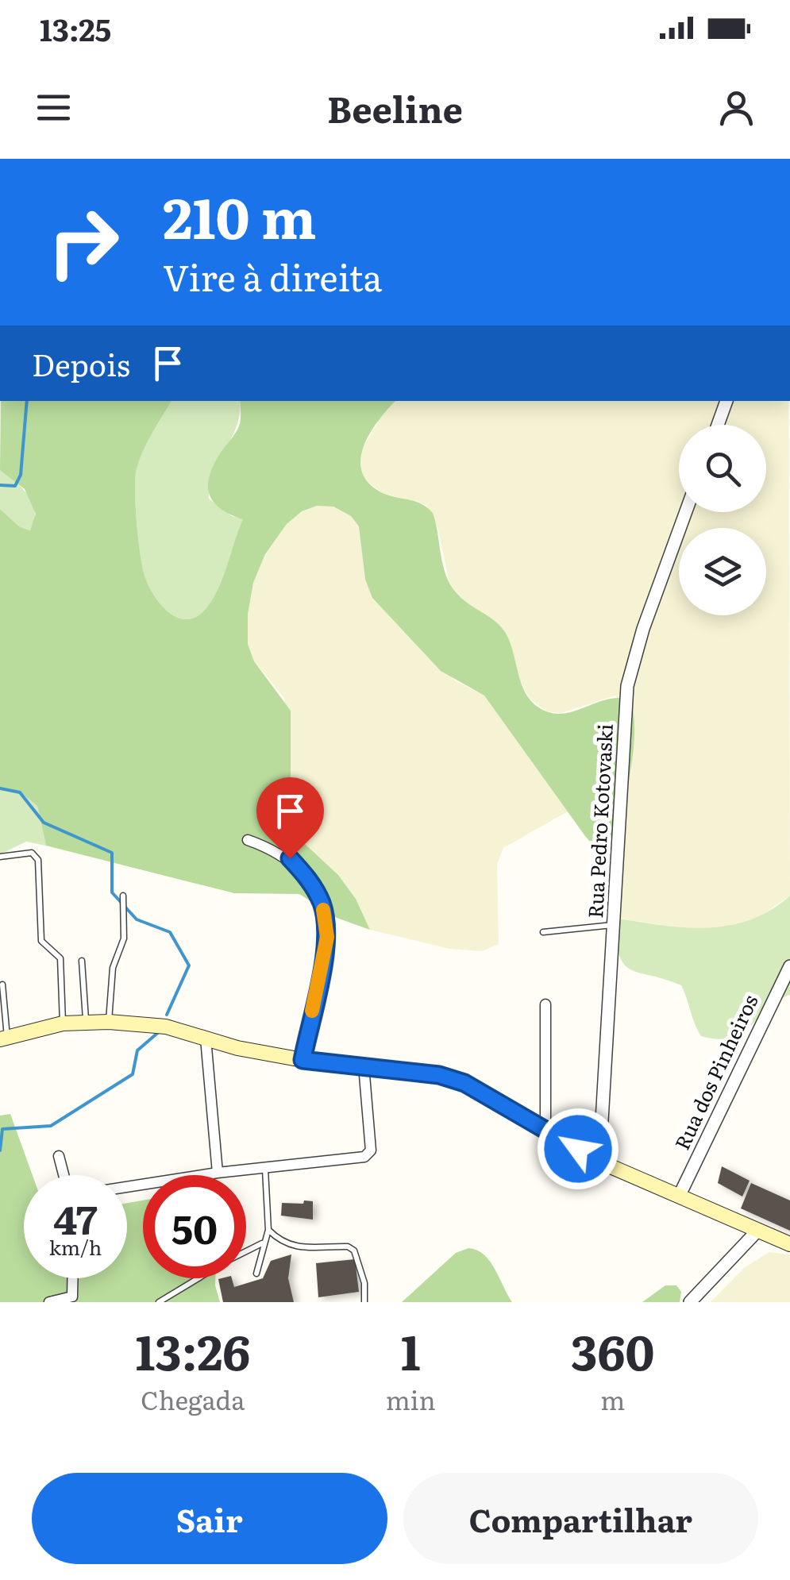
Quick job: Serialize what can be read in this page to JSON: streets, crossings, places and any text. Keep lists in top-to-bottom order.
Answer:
{
  "streets": {
    "street": ["Rua Pedro Kotovaski", "Rua dos Pinheiros"]
  },
  "page": {
    "status": "13:25",
    "header": "Beeline",
    "turn": ["210 m", "Vire à direita"],
    "then": "Depois",
    "speed": "47 km/h",
    "limit": "50",
    "eta": [
      "13:26",
      "Chegada",
      "1",
      "min",
      "360",
      "m"
    ],
    "buttons": ["Sair", "Compartilhar"]
  }
}
